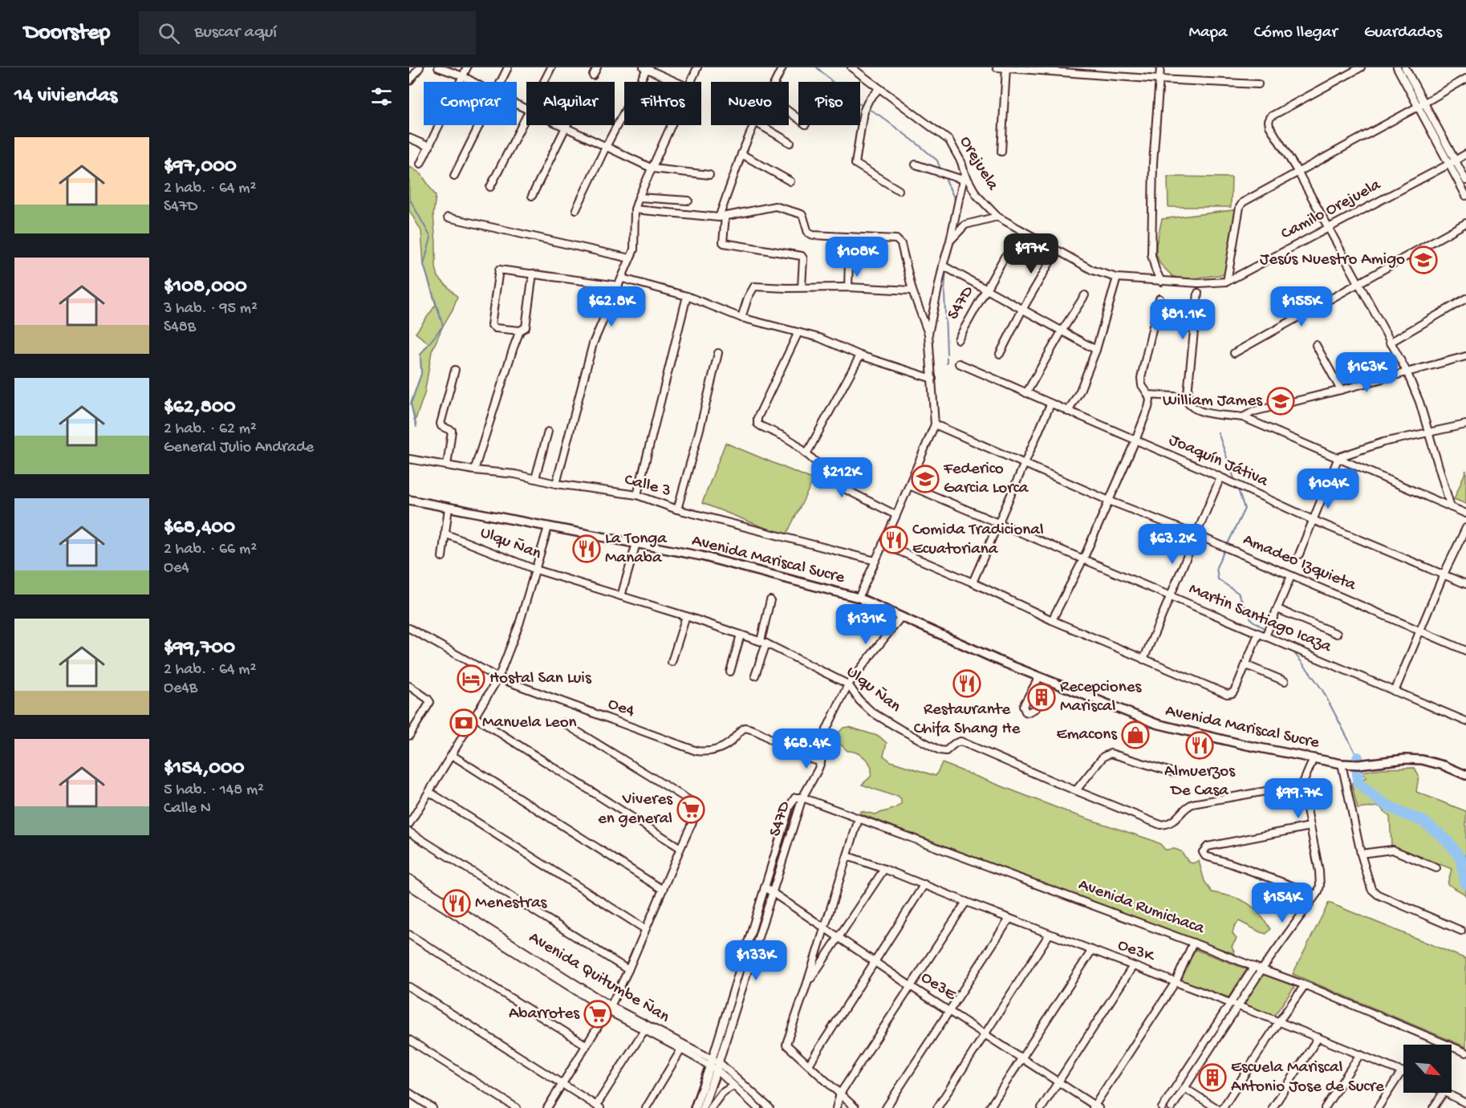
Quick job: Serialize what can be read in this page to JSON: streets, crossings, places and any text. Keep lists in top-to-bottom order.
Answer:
{
  "streets": {
    "main road": ["S47D", "Avenida Mariscal Sucre"],
    "street": [
      "Orejuela",
      "Camilo Orejuela",
      "Joaquín Játiva",
      "Calle 3",
      "Ulqu Ñan",
      "Amadeo Izquieta",
      "Martin Santiago Icaza",
      "Oe4",
      "Avenida Rumichaca",
      "Oe3K",
      "Avenida Quitumbe Ñan",
      "Oe3E"
    ]
  },
  "crossings": [
    ["Orejuela", "Camilo Orejuela"],
    ["S47D", "Avenida Rumichaca"],
    ["S47D", "Avenida Quitumbe Ñan"],
    ["S47D", "Oe3E"]
  ],
  "places": {
    "school or university": ["Jesús Nuestro Amigo", "William James", "Federico Garcia Lorca"],
    "restaurant": [
      "Comida Tradicional Ecuatoriana",
      "La Tonga Manaba",
      "Restaurante Chifa Shang He",
      "Almuerzos De Casa",
      "Menestras"
    ],
    "hotel": ["Hostal San Luis"],
    "building": ["Recepciones Mariscal", "Escuela Mariscal Antonio Jose de Sucre"],
    "bank": ["Manuela Leon"],
    "shop": ["Emacons"],
    "supermarket": ["Viveres en general", "Abarrotes"]
  },
  "north": "bottom right",
  "page": {
    "header": "Doorstep",
    "search": "Buscar aquí",
    "nav": ["Mapa", "Cómo llegar", "Guardados"],
    "heading": "14 viviendas",
    "chip": [
      "Comprar",
      "Alquilar",
      "Filtros",
      "Nuevo",
      "Piso"
    ],
    "list": [
      {
        "name": "$97,000",
        "note": "2 hab. · 64 m² · S47D"
      },
      {
        "name": "$108,000",
        "note": "3 hab. · 95 m² · S48B"
      },
      {
        "name": "$62,800",
        "note": "2 hab. · 62 m² · General Julio Andrade"
      },
      {
        "name": "$68,400",
        "note": "2 hab. · 66 m² · Oe4"
      },
      {
        "name": "$99,700",
        "note": "2 hab. · 64 m² · Oe4B"
      },
      {
        "name": "$154,000",
        "note": "5 hab. · 148 m² · Calle N"
      }
    ],
    "price": [
      "$97K",
      "$108K",
      "$62.8K",
      "$155K",
      "$81.1K",
      "$163K",
      "$212K",
      "$104K",
      "$63.2K",
      "$131K",
      "$68.4K",
      "$99.7K",
      "$154K",
      "$133K"
    ]
  }
}
